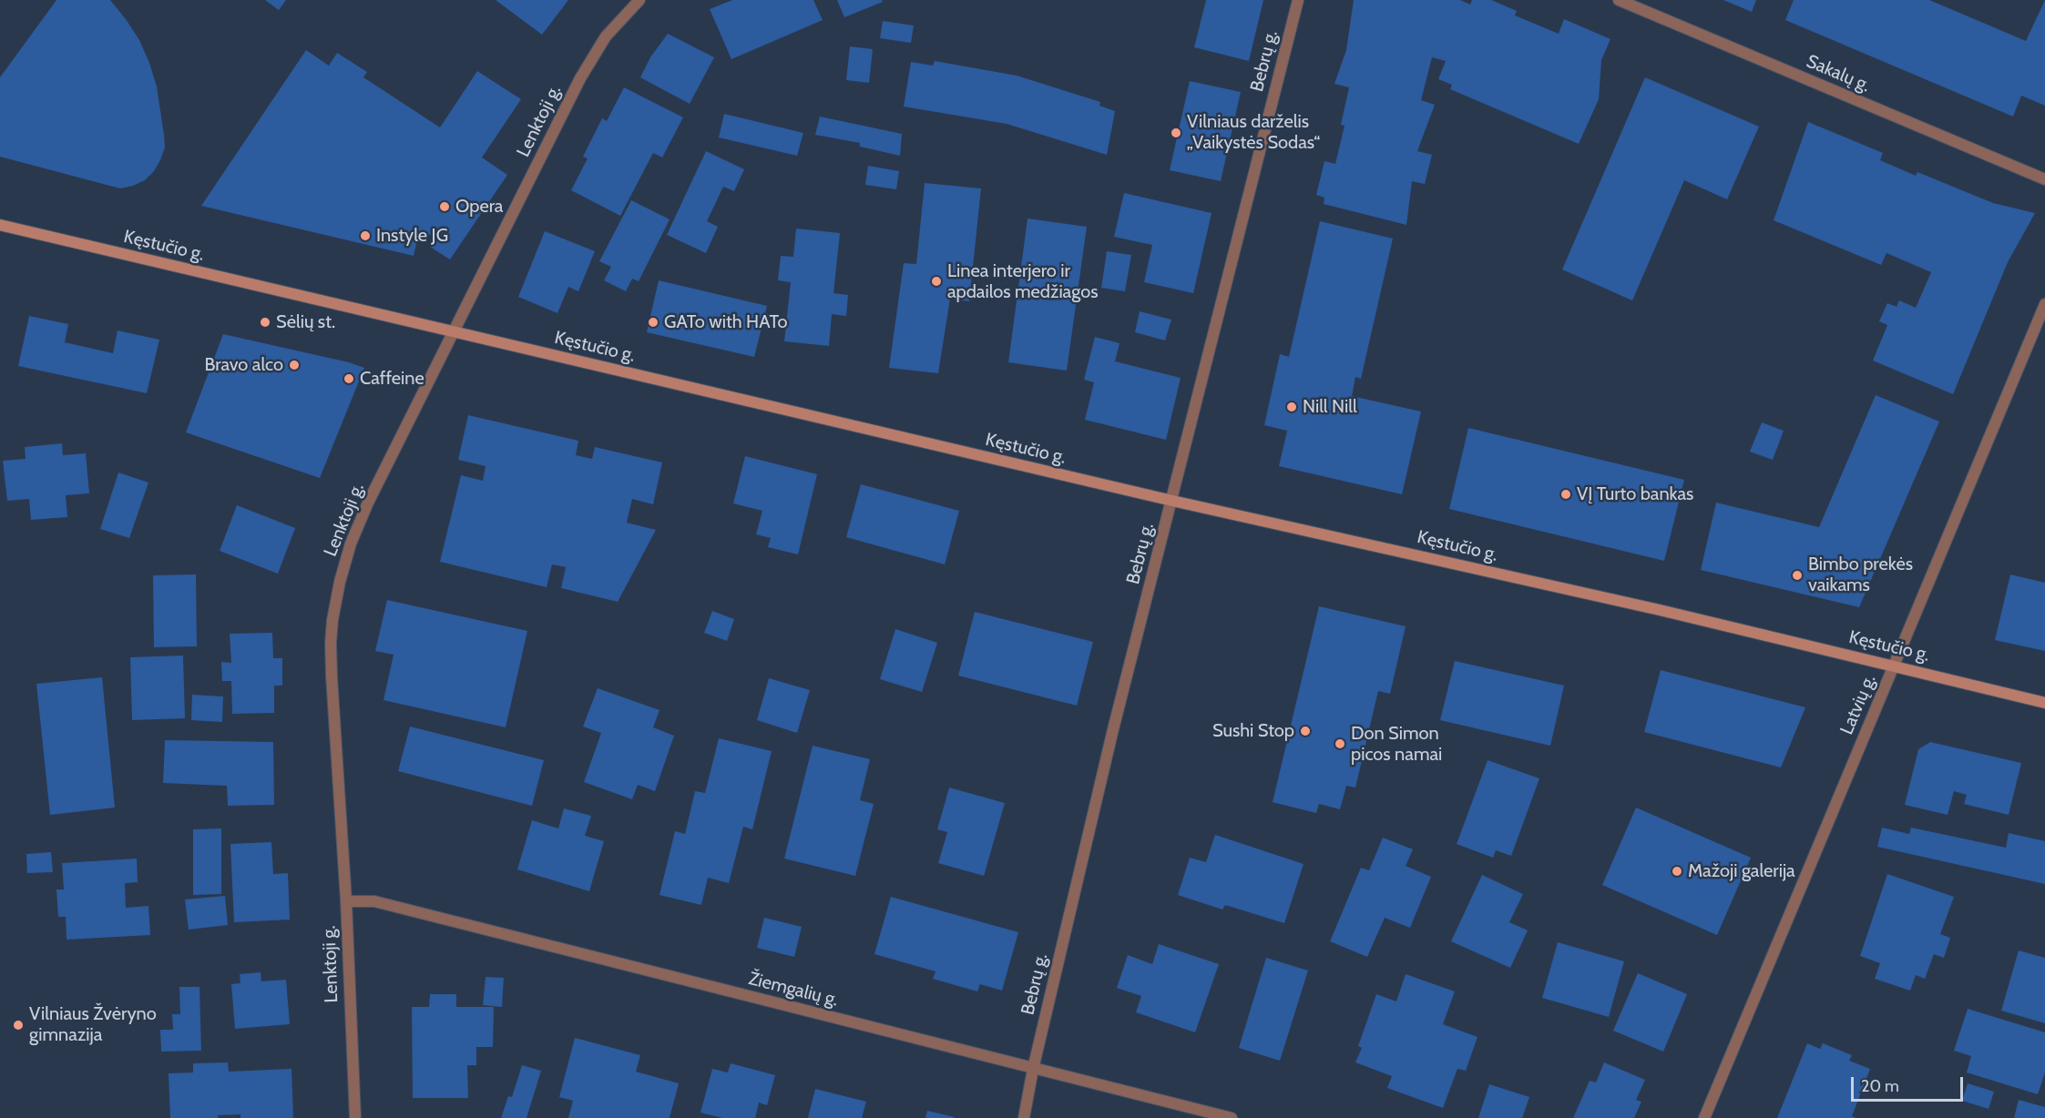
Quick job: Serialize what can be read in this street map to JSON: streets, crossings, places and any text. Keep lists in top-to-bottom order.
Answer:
{
  "streets": {
    "main road": ["Kęstučio g."],
    "street": [
      "Bebrų g.",
      "Sakalų g.",
      "Lenktoji g.",
      "Latvių g.",
      "Žiemgalių g."
    ]
  },
  "crossings": [
    ["Bebrų g.", "Kęstučio g."],
    ["Bebrų g.", "Žiemgalių g."],
    ["Lenktoji g.", "Kęstučio g."],
    ["Lenktoji g.", "Žiemgalių g."],
    ["Kęstučio g.", "Latvių g."]
  ],
  "places": [
    "Vilniaus darželis „Vaikystės Sodas“",
    "Opera",
    "Instyle JG",
    "Linea interjero ir apdailos medžiagos",
    "Sėlių st.",
    "GATo with HATo",
    "Bravo alco",
    "Caffeine",
    "Nill Nill",
    "VĮ Turto bankas",
    "Bimbo prekės vaikams",
    "Sushi Stop",
    "Don Simon picos namai",
    "Mažoji galerija",
    "Vilniaus Žvėryno gimnazija"
  ],
  "scale_bar": "20 m"
}
